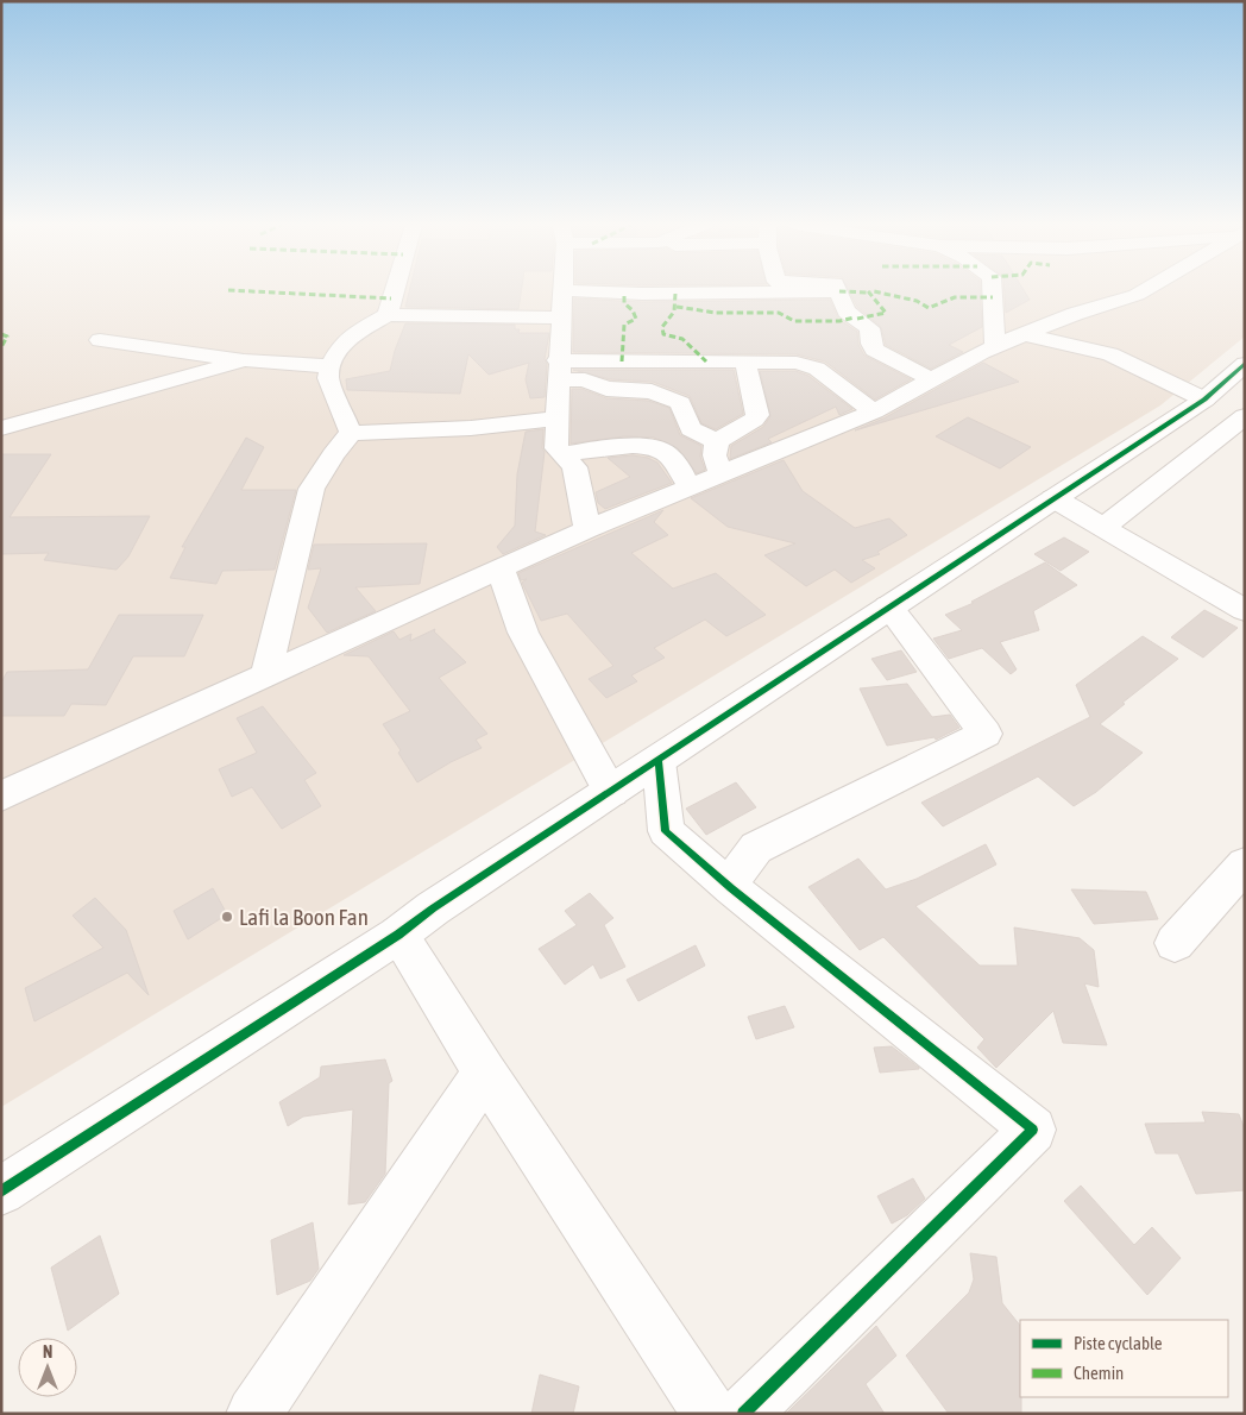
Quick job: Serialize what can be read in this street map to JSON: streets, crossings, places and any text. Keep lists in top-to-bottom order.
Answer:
{
  "places": ["Lafi la Boon Fan"],
  "legend": ["Piste cyclable", "Chemin"],
  "north": "top"
}
